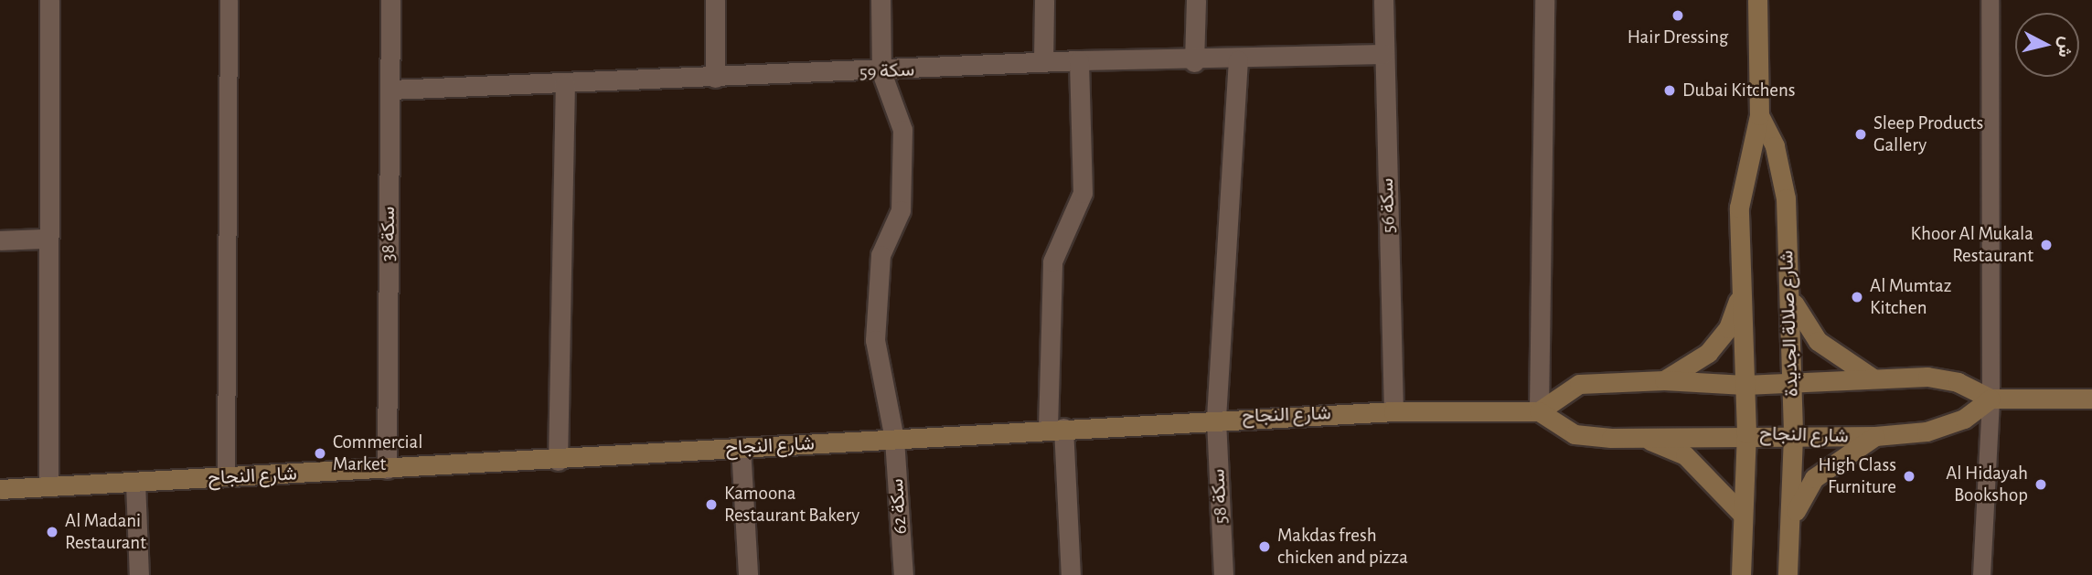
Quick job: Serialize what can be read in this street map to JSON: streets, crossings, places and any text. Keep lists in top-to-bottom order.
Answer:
{
  "streets": {
    "street": [
      "سكة 59",
      "سكة 56",
      "سكة 38",
      "شارع صلالة الجديدة",
      "شارع النجاح",
      "سكة 58",
      "سكة 62"
    ]
  },
  "crossings": [
    ["سكة 59", "سكة 56"],
    ["سكة 59", "سكة 38"],
    ["سكة 59", "سكة 58"],
    ["سكة 59", "سكة 62"],
    ["سكة 56", "شارع النجاح"],
    ["سكة 38", "شارع النجاح"],
    ["شارع صلالة الجديدة", "شارع النجاح"],
    ["شارع النجاح", "سكة 58"],
    ["شارع النجاح", "سكة 62"]
  ],
  "places": [
    "Hair Dressing",
    "Dubai Kitchens",
    "Sleep Products Gallery",
    "Khoor Al Mukala Restaurant",
    "Al Mumtaz Kitchen",
    "Commercial Market",
    "High Class Furniture",
    "Al Hidayah Bookshop",
    "Kamoona Restaurant Bakery",
    "Al Madani Restaurant",
    "Makdas fresh chicken and pizza"
  ],
  "north": "right"
}
